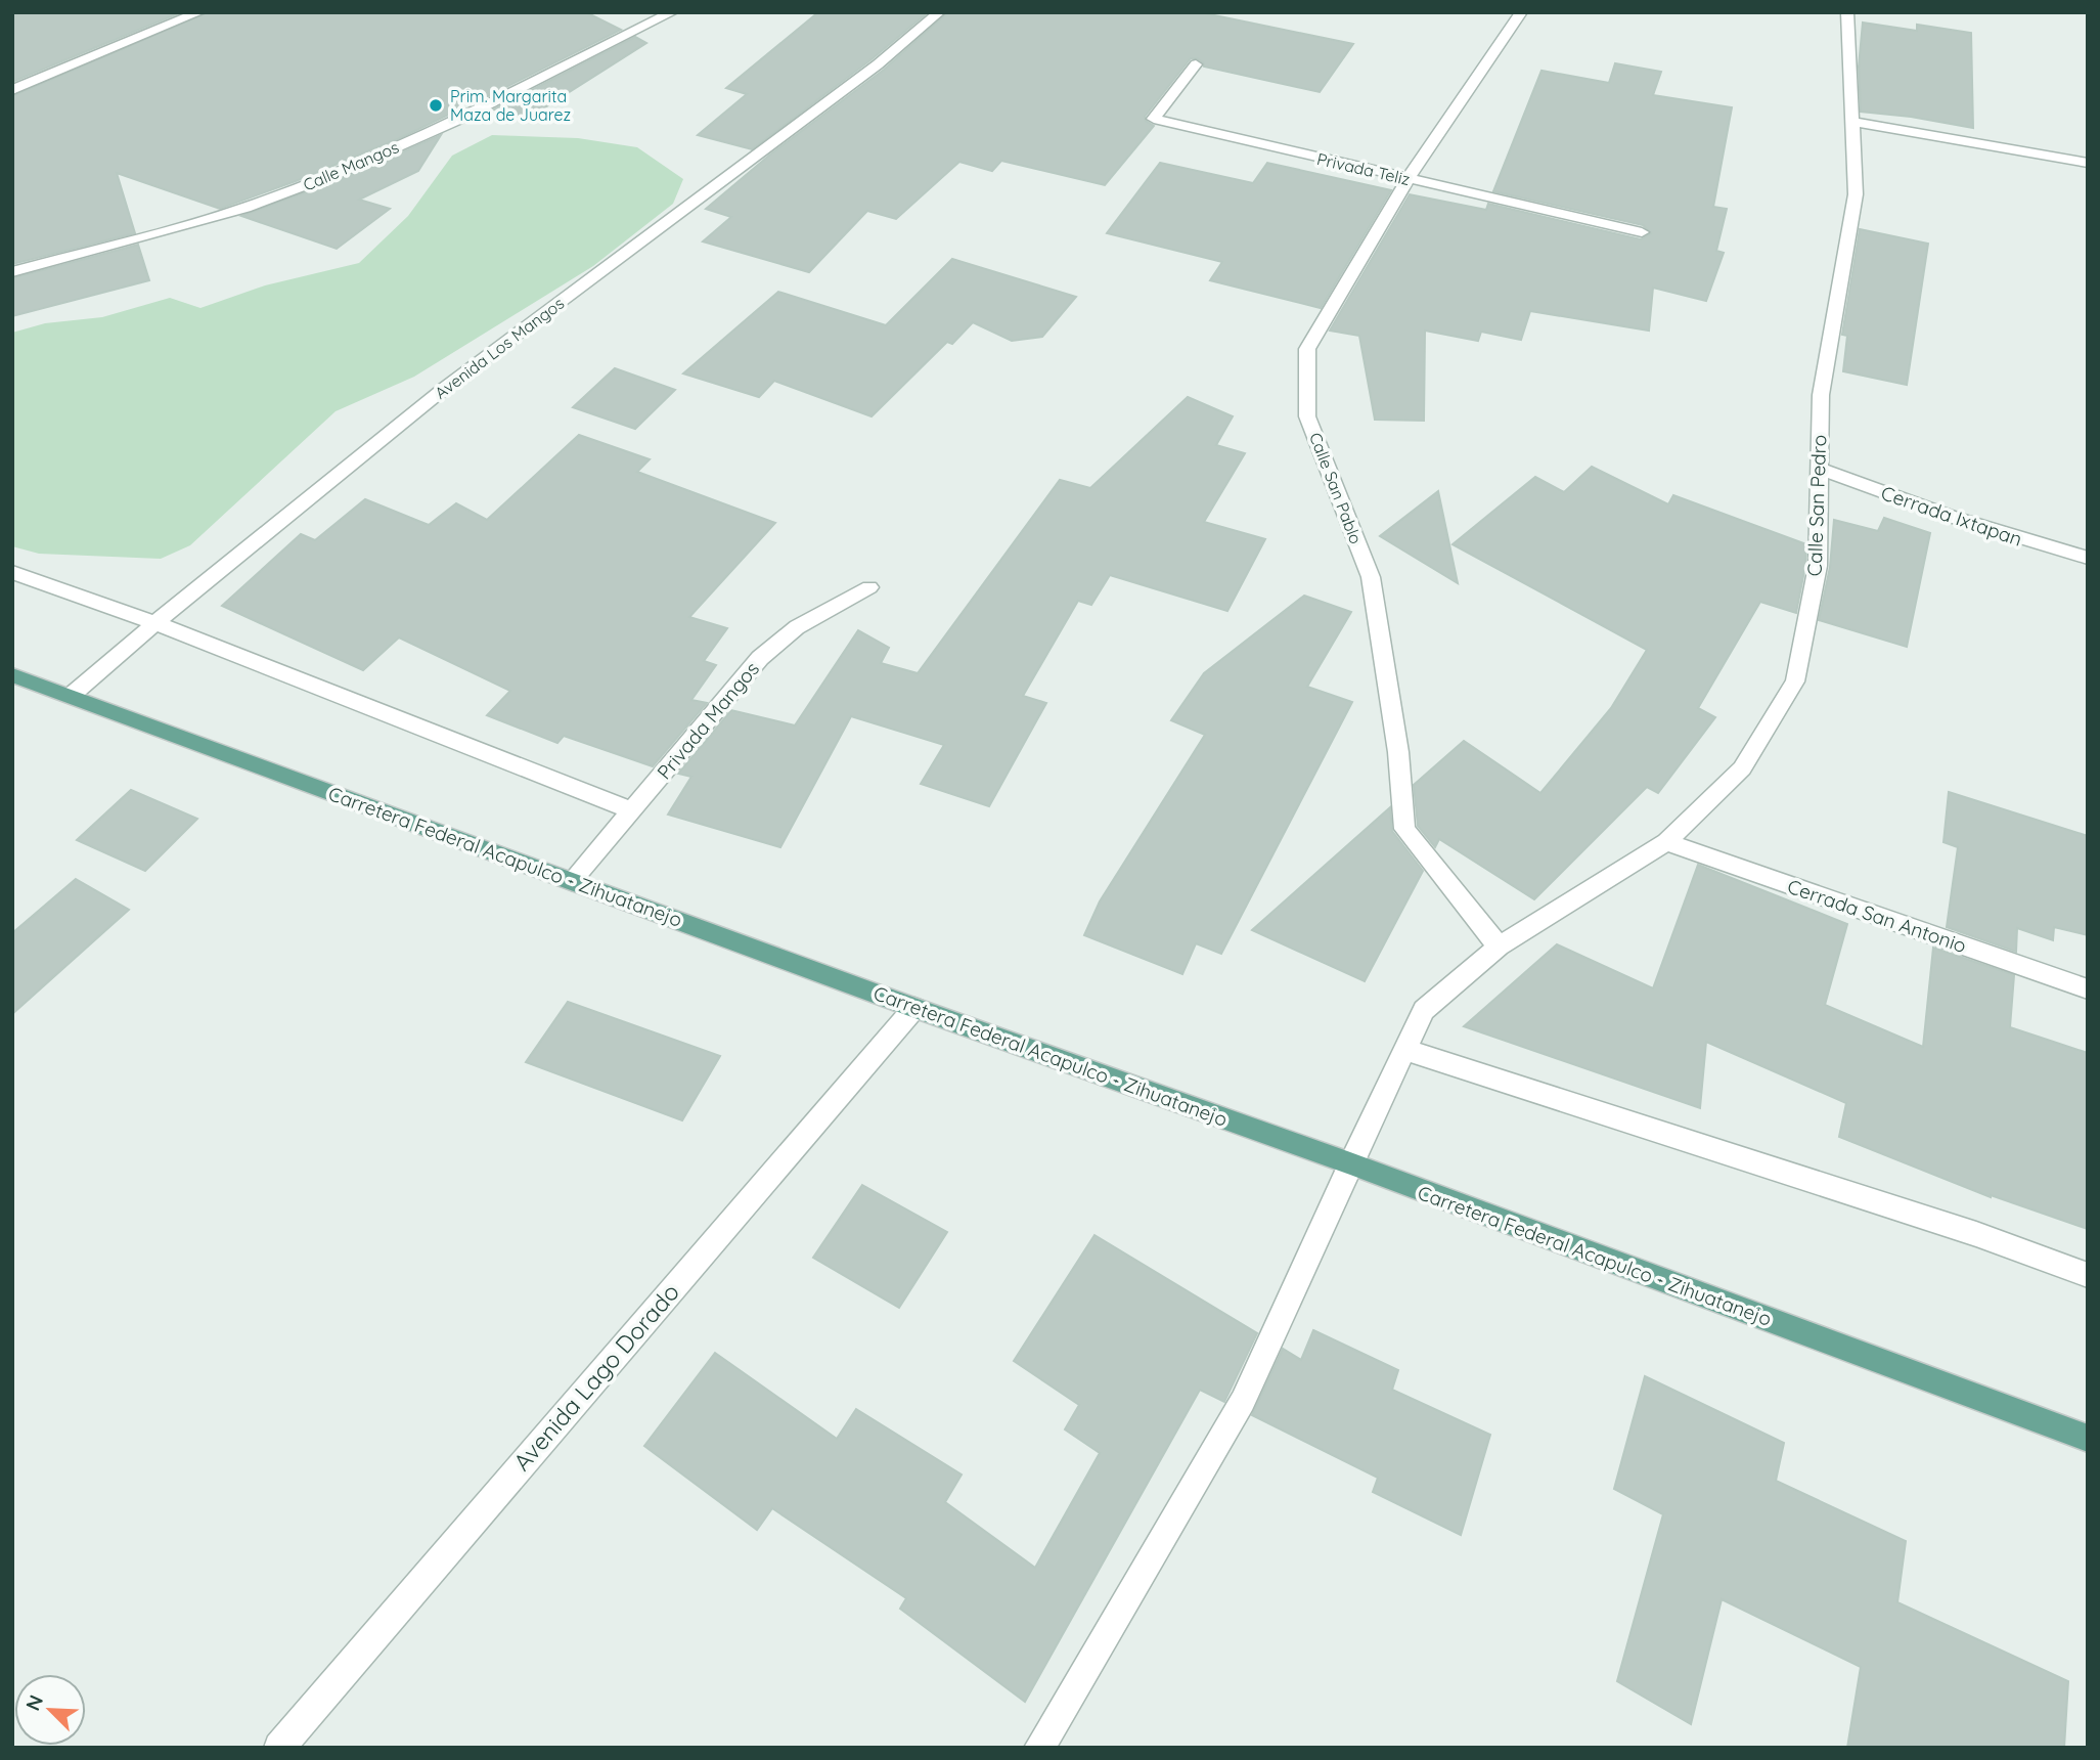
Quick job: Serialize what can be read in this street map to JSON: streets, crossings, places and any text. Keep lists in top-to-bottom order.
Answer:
{
  "streets": {
    "main road": ["Carretera Federal Acapulco - Zihuatanejo"],
    "street": [
      "Calle Mangos",
      "Privada Teliz",
      "Avenida Los Mangos",
      "Calle San Pablo",
      "Calle San Pedro",
      "Cerrada Ixtapan",
      "Privada Mangos",
      "Cerrada San Antonio",
      "Avenida Lago Dorado"
    ]
  },
  "crossings": [
    ["Privada Teliz", "Calle San Pablo"],
    ["Avenida Los Mangos", "Carretera Federal Acapulco - Zihuatanejo"],
    ["Calle San Pablo", "Calle San Pedro"],
    ["Calle San Pedro", "Cerrada Ixtapan"],
    ["Calle San Pedro", "Carretera Federal Acapulco - Zihuatanejo"],
    ["Calle San Pedro", "Cerrada San Antonio"],
    ["Privada Mangos", "Carretera Federal Acapulco - Zihuatanejo"],
    ["Carretera Federal Acapulco - Zihuatanejo", "Avenida Lago Dorado"]
  ],
  "places": ["Prim. Margarita Maza de Juarez"],
  "north": "top left"
}
